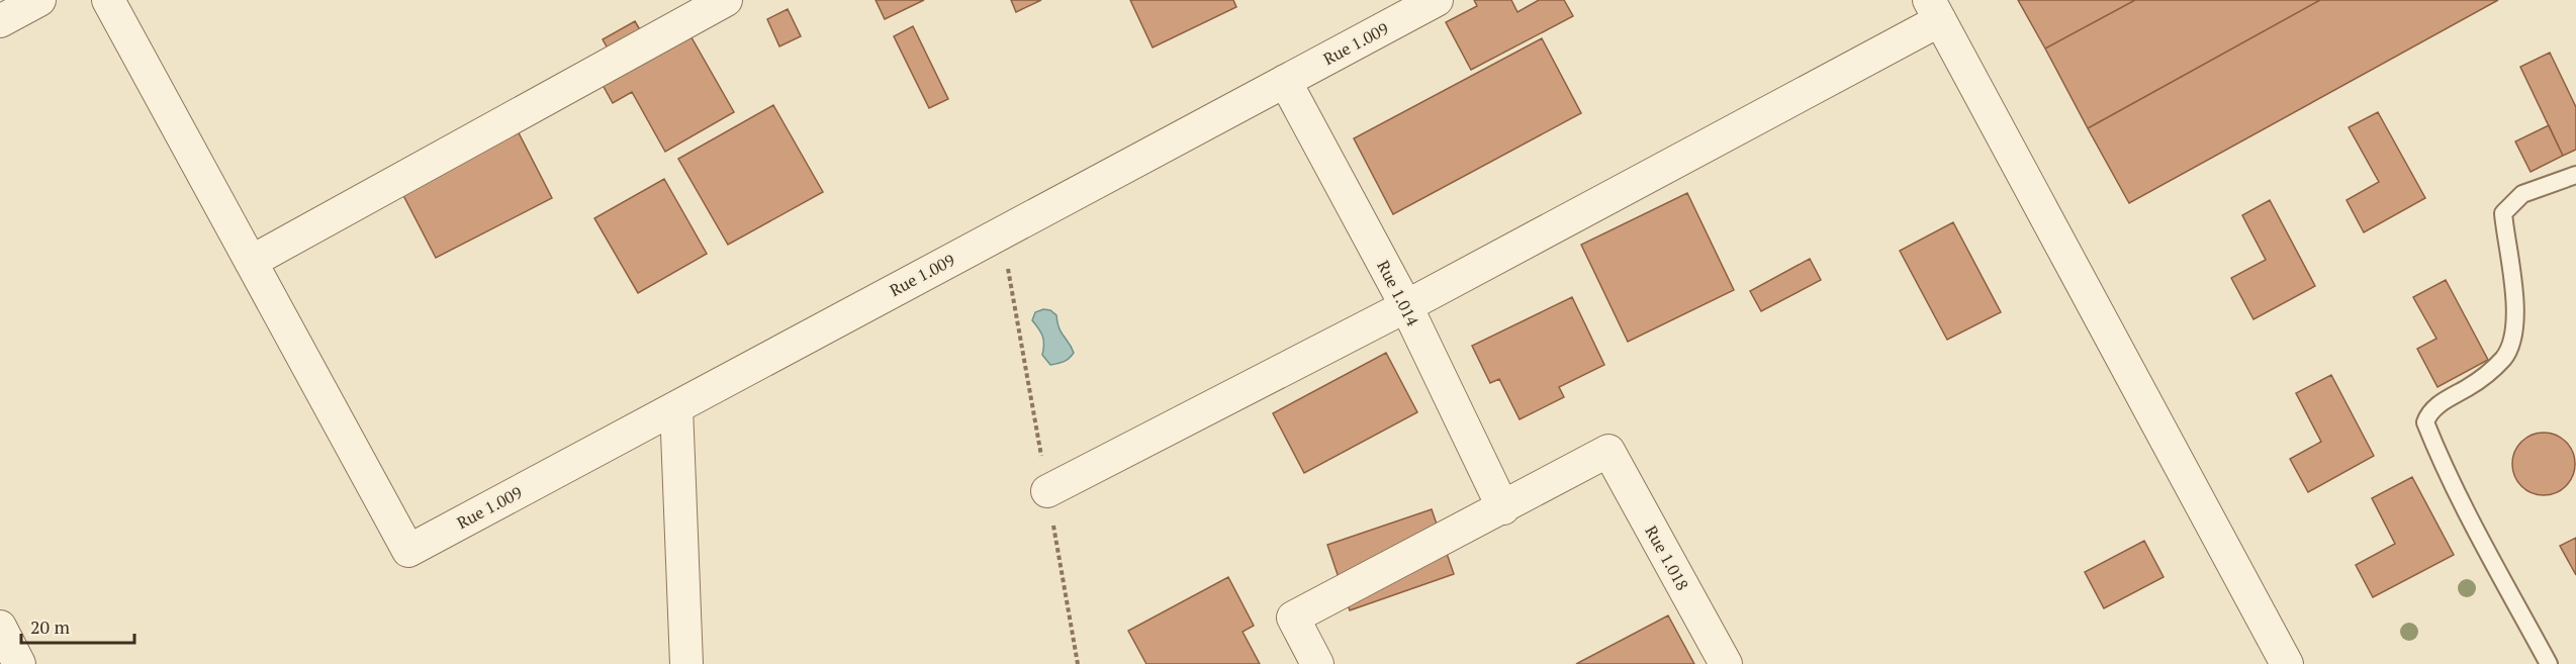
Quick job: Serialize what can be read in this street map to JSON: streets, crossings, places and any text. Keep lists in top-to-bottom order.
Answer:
{
  "streets": {
    "street": ["Rue 1.009", "Rue 1.014", "Rue 1.018"]
  },
  "crossings": [
    ["Rue 1.009", "Rue 1.014"],
    ["Rue 1.014", "Rue 1.018"]
  ],
  "scale_bar": "20 m"
}
